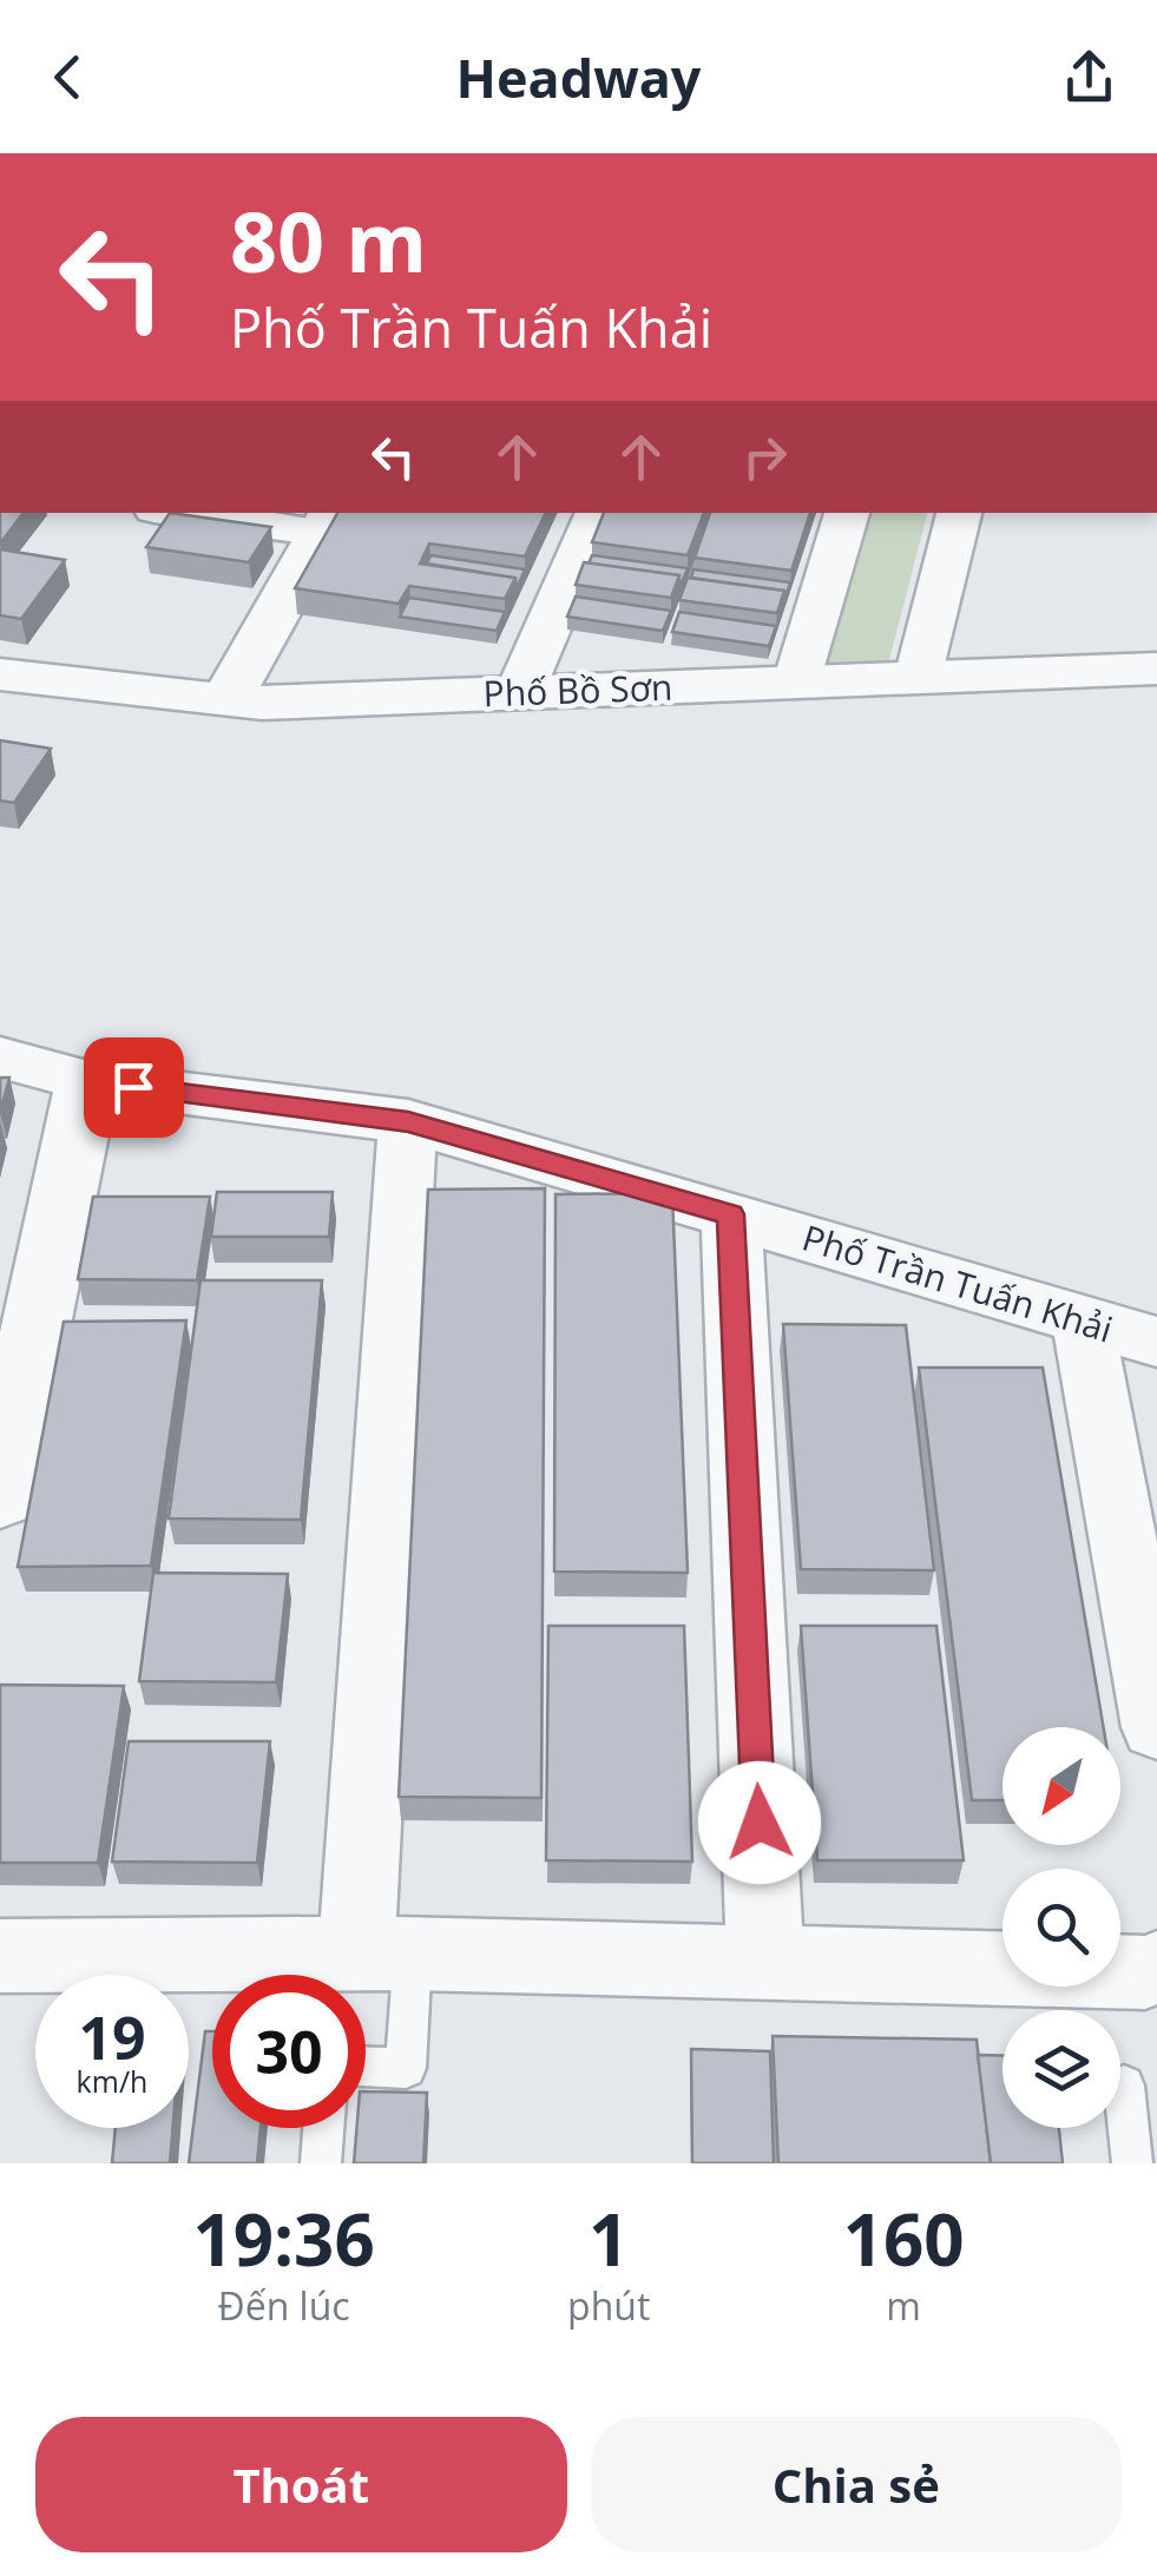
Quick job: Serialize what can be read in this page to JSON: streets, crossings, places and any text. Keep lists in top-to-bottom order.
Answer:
{
  "streets": {
    "street": ["Phố Bồ Sơn", "Phố Trần Tuấn Khải"]
  },
  "north": "bottom left",
  "page": {
    "header": "Headway",
    "turn": ["80 m", "Phố Trần Tuấn Khải"],
    "speed": "19 km/h",
    "limit": "30",
    "eta": [
      "19:36",
      "Đến lúc",
      "1",
      "phút",
      "160",
      "m"
    ],
    "buttons": ["Thoát", "Chia sẻ"]
  }
}
